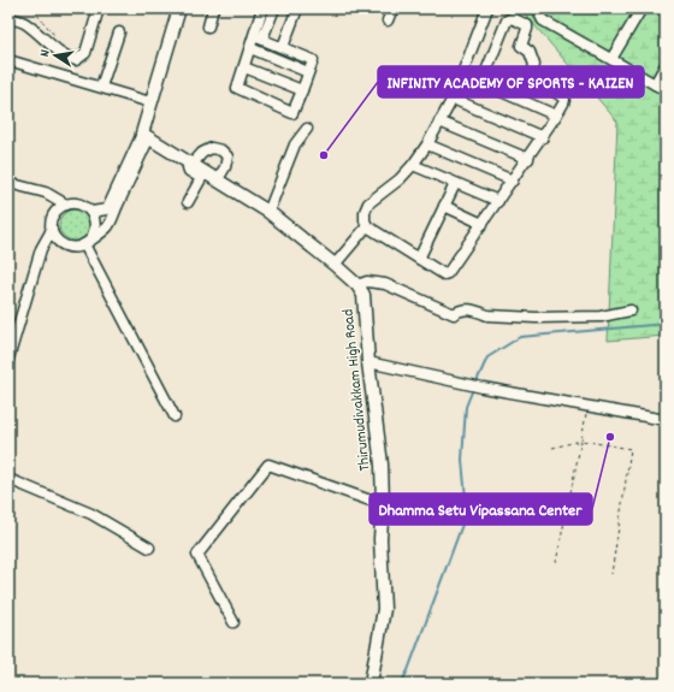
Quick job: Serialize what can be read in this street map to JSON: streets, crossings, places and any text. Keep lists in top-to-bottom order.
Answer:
{
  "streets": {
    "main road": ["Thirumudivakkam High Road"]
  },
  "places": ["INFINITY ACADEMY OF SPORTS - KAIZEN", "Dhamma Setu Vipassana Center"],
  "north": "left"
}
